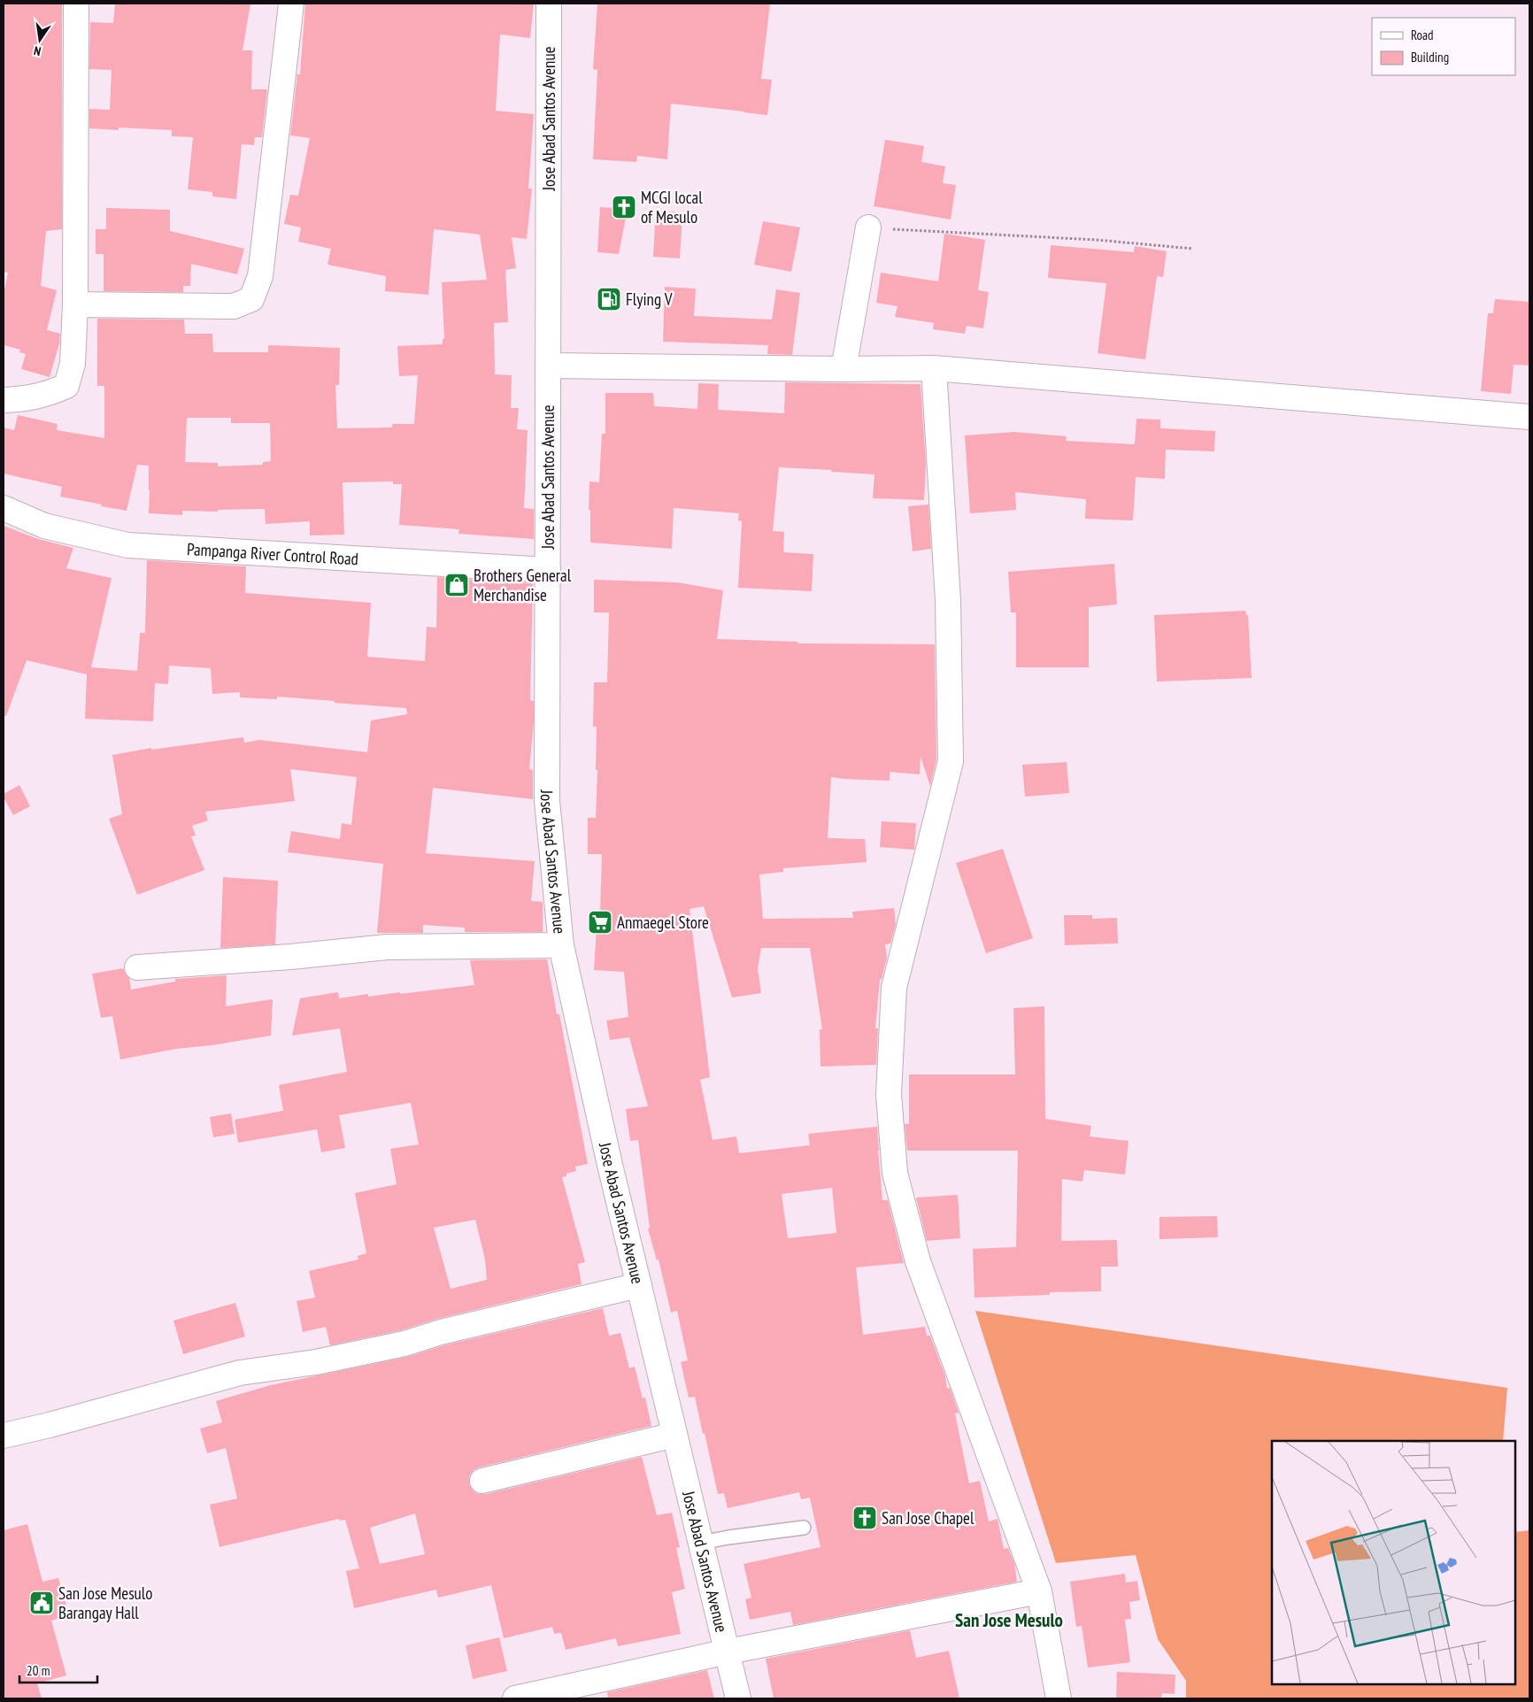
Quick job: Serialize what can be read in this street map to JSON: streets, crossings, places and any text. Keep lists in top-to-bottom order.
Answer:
{
  "streets": {
    "main road": ["Jose Abad Santos Avenue", "Pampanga River Control Road"]
  },
  "crossings": [
    ["Jose Abad Santos Avenue", "Pampanga River Control Road"]
  ],
  "districts": ["San Jose Mesulo"],
  "places": {
    "church": ["MCGI local of Mesulo", "San Jose Chapel"],
    "fuel station": ["Flying V"],
    "shop": ["Brothers General Merchandise"],
    "supermarket": ["Anmaegel Store"],
    "public building": ["San Jose Mesulo Barangay Hall"]
  },
  "legend": ["Road", "Building"],
  "scale_bar": "20 m",
  "north": "bottom"
}
